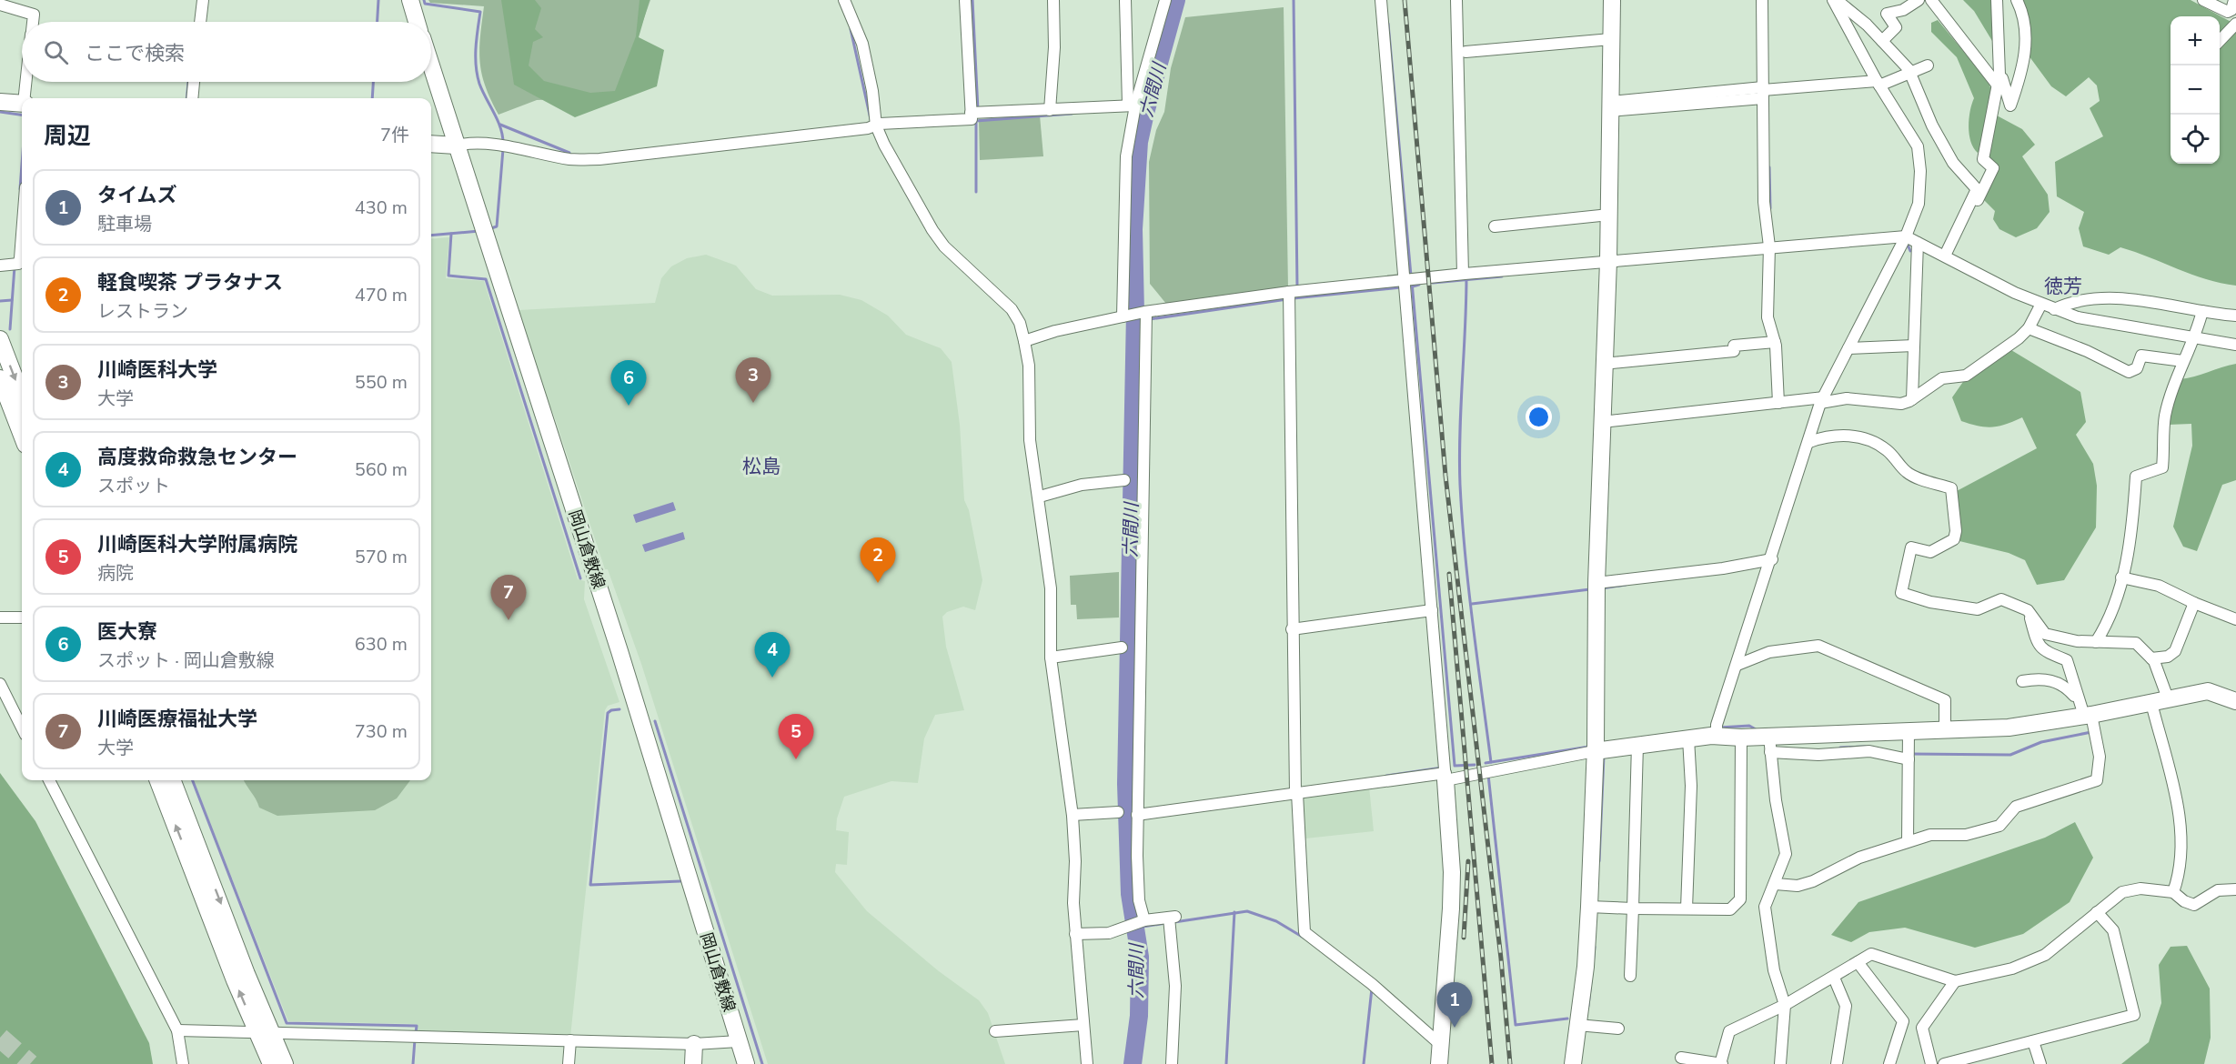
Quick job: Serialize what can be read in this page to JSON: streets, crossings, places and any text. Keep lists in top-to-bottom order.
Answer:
{
  "streets": {
    "street": ["岡山倉敷線"]
  },
  "districts": ["徳芳", "松島"],
  "water": ["六間川"],
  "page": {
    "map_buttons": ["+", "−"],
    "search": "ここで検索",
    "heading": ["周辺", "7件"],
    "list": [
      {
        "mark": "1",
        "name": "タイムズ",
        "note": "駐車場",
        "value": "430 m"
      },
      {
        "mark": "2",
        "name": "軽食喫茶 プラタナス",
        "note": "レストラン",
        "value": "470 m"
      },
      {
        "mark": "3",
        "name": "川崎医科大学",
        "note": "大学",
        "value": "550 m"
      },
      {
        "mark": "4",
        "name": "高度救命救急センター",
        "note": "スポット",
        "value": "560 m"
      },
      {
        "mark": "5",
        "name": "川崎医科大学附属病院",
        "note": "病院",
        "value": "570 m"
      },
      {
        "mark": "6",
        "name": "医大寮",
        "note": "スポット · 岡山倉敷線",
        "value": "630 m"
      },
      {
        "mark": "7",
        "name": "川崎医療福祉大学",
        "note": "大学",
        "value": "730 m"
      }
    ],
    "pins": [
      "3",
      "6",
      "2",
      "7",
      "4",
      "5",
      "1"
    ]
  }
}
